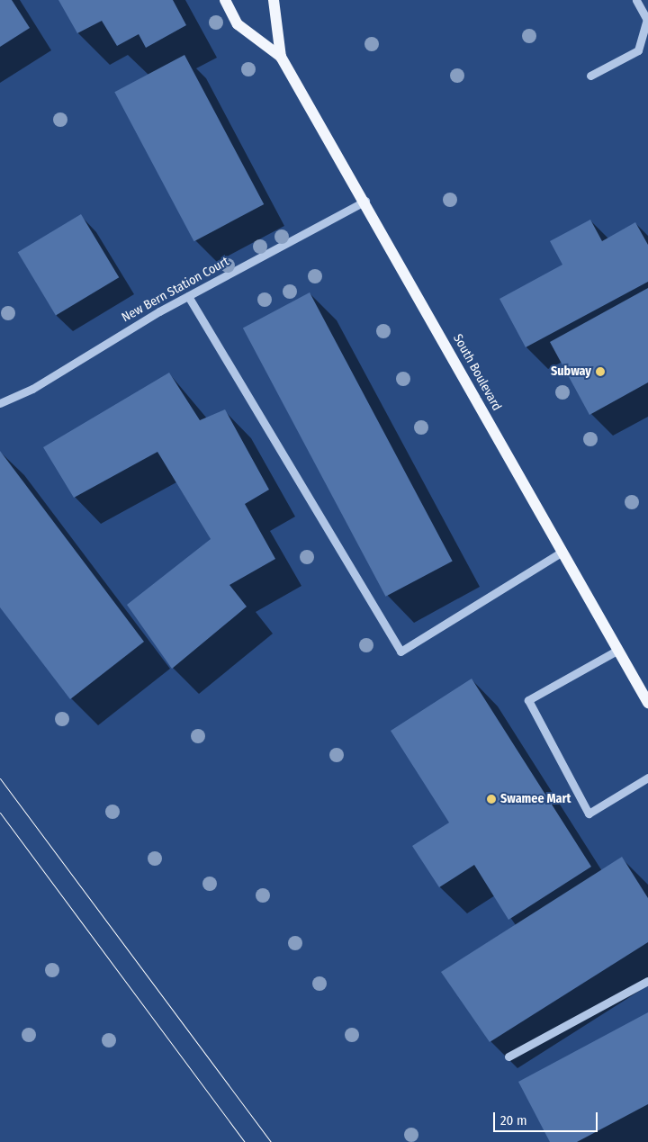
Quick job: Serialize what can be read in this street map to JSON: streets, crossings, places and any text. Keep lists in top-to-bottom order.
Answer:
{
  "streets": {
    "main road": ["South Boulevard"],
    "street": ["New Bern Station Court"]
  },
  "crossings": [
    ["New Bern Station Court", "South Boulevard"]
  ],
  "places": ["Subway", "Swamee Mart"],
  "scale_bar": "20 m"
}
